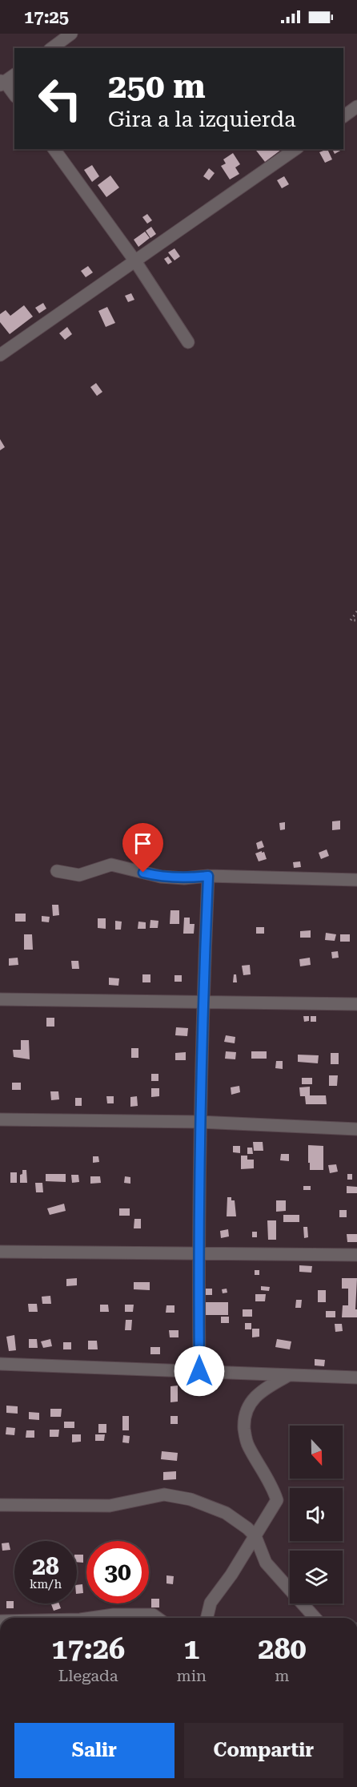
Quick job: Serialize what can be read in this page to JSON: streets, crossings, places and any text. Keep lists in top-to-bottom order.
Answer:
{
  "north": "bottom",
  "page": {
    "status": "17:25",
    "turn": ["250 m", "Gira a la izquierda"],
    "speed": "28 km/h",
    "limit": "30",
    "eta": [
      "17:26",
      "Llegada",
      "1",
      "min",
      "280",
      "m"
    ],
    "buttons": ["Salir", "Compartir"]
  }
}
